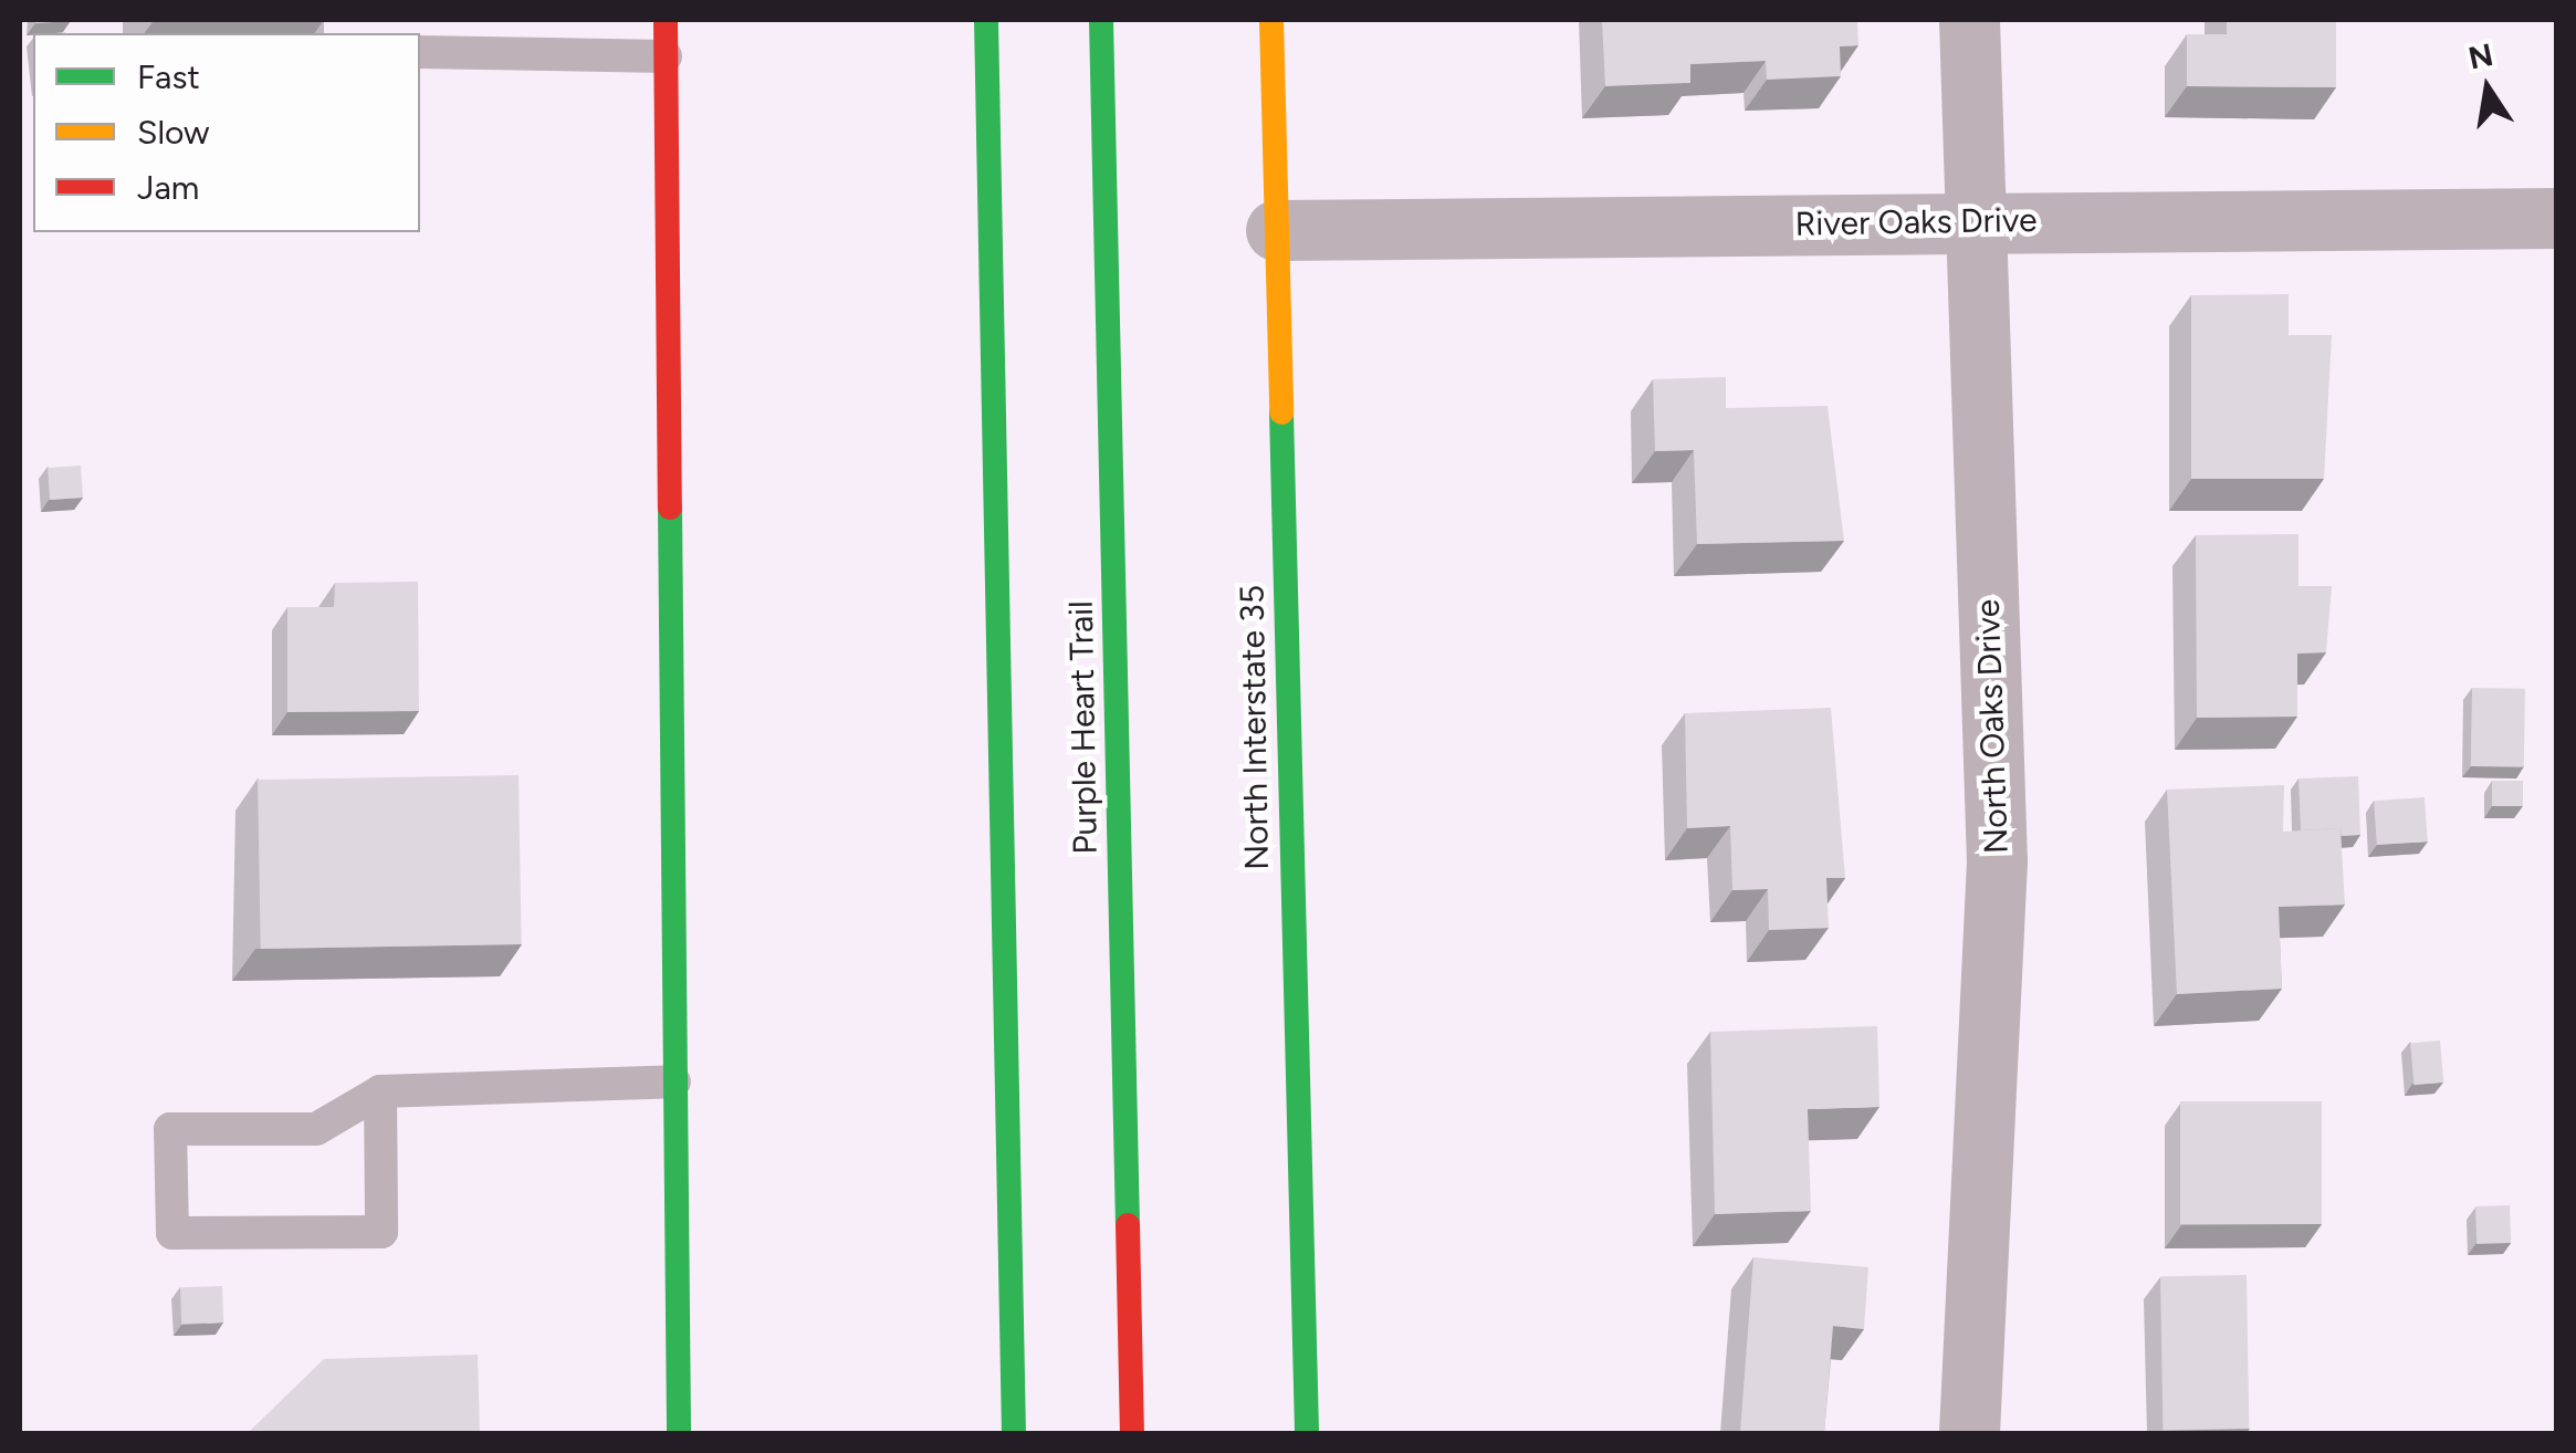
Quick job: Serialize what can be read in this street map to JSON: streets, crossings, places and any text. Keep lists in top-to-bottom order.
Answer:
{
  "streets": {
    "main road": ["Purple Heart Trail", "North Interstate 35"],
    "street": ["River Oaks Drive", "North Oaks Drive"]
  },
  "crossings": [
    ["River Oaks Drive", "North Oaks Drive"],
    ["River Oaks Drive", "North Interstate 35"]
  ],
  "legend": ["Fast", "Slow", "Jam"],
  "north": "top"
}
